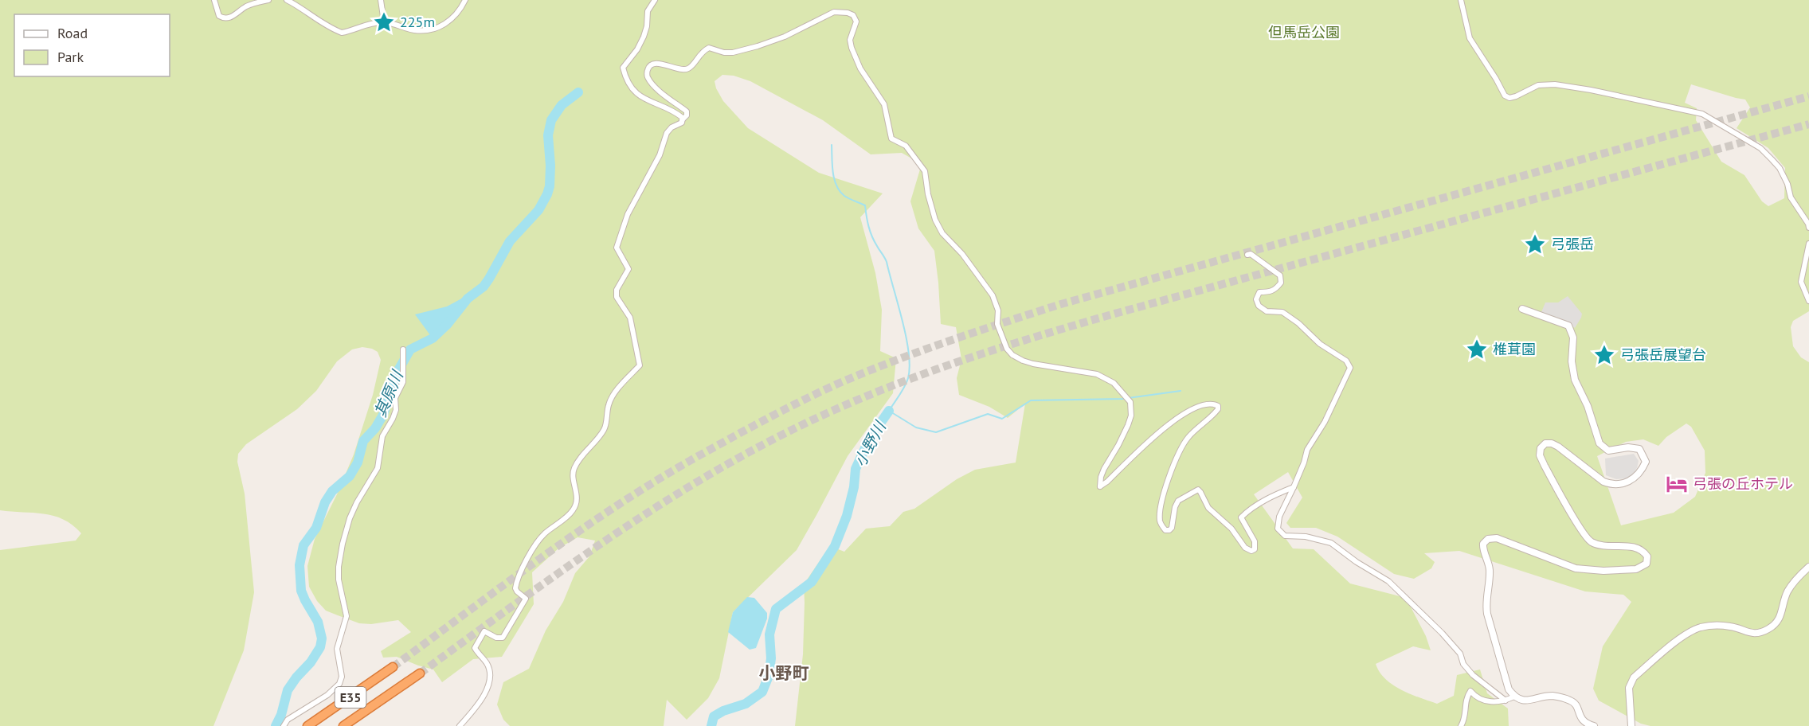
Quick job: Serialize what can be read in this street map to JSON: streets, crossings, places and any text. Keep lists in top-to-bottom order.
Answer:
{
  "streets": {
    "highway": ["E35"]
  },
  "districts": ["小野町"],
  "water": ["其原川", "小野川"],
  "parks": ["但馬岳公園"],
  "places": {
    "place": [
      "225m",
      "弓張岳",
      "椎茸園",
      "弓張岳展望台"
    ],
    "hotel": ["弓張の丘ホテル"]
  },
  "legend": ["Road", "Park"]
}
